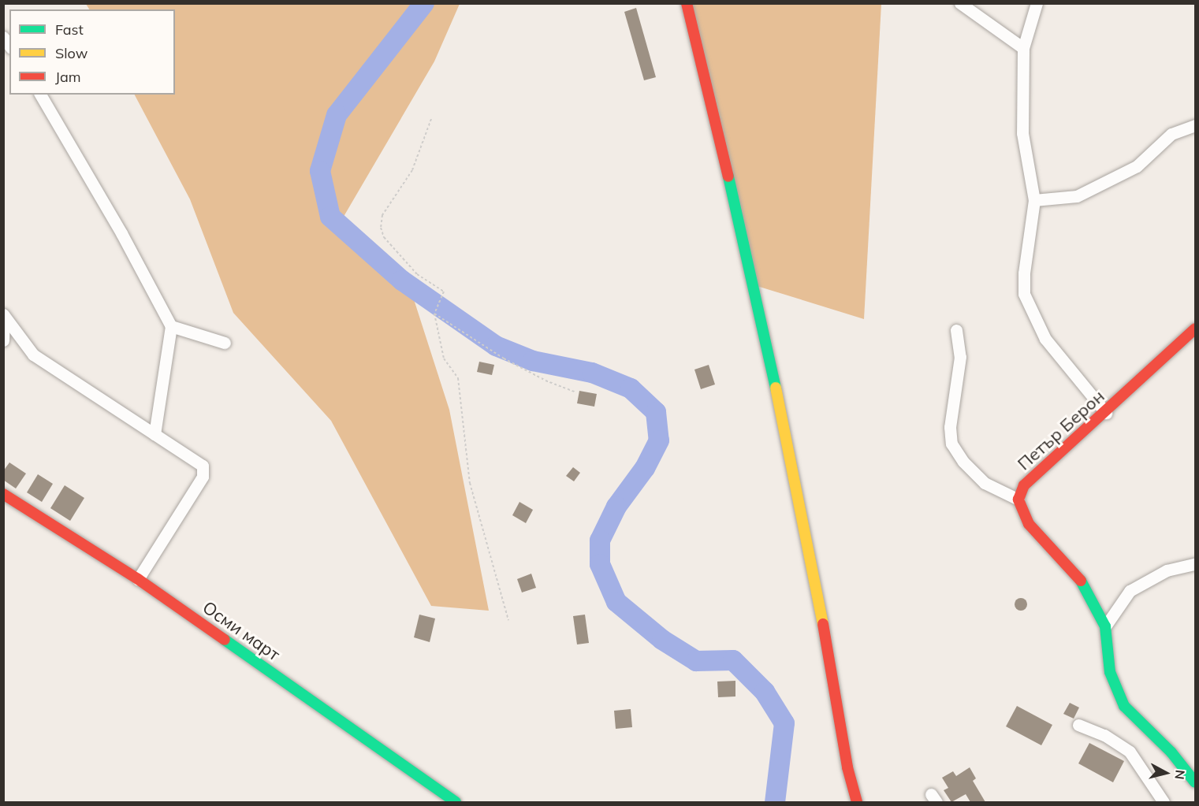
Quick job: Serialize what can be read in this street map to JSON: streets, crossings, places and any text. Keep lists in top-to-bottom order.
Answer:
{
  "streets": {
    "street": ["Петър Берон", "Осми март"]
  },
  "legend": ["Fast", "Slow", "Jam"],
  "north": "right"
}
